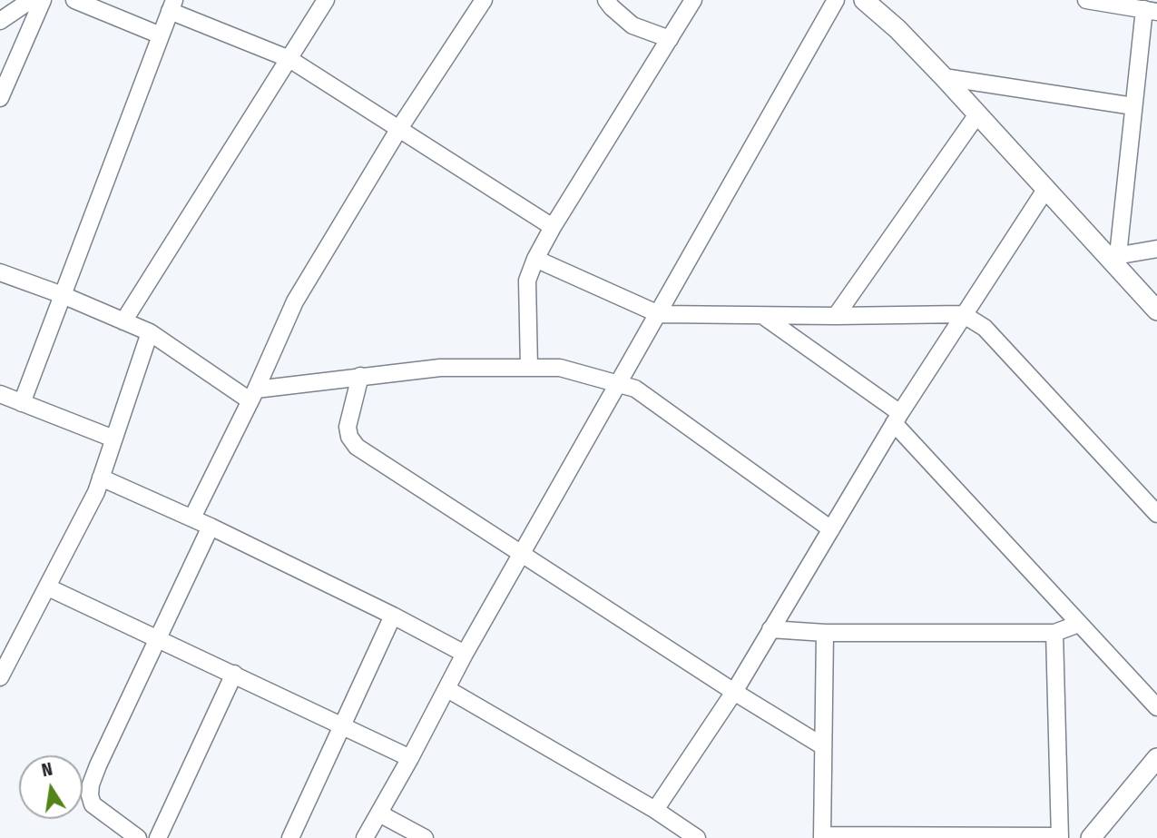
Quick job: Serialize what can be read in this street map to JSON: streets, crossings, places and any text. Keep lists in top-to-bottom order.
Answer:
{
  "north": "top"
}
